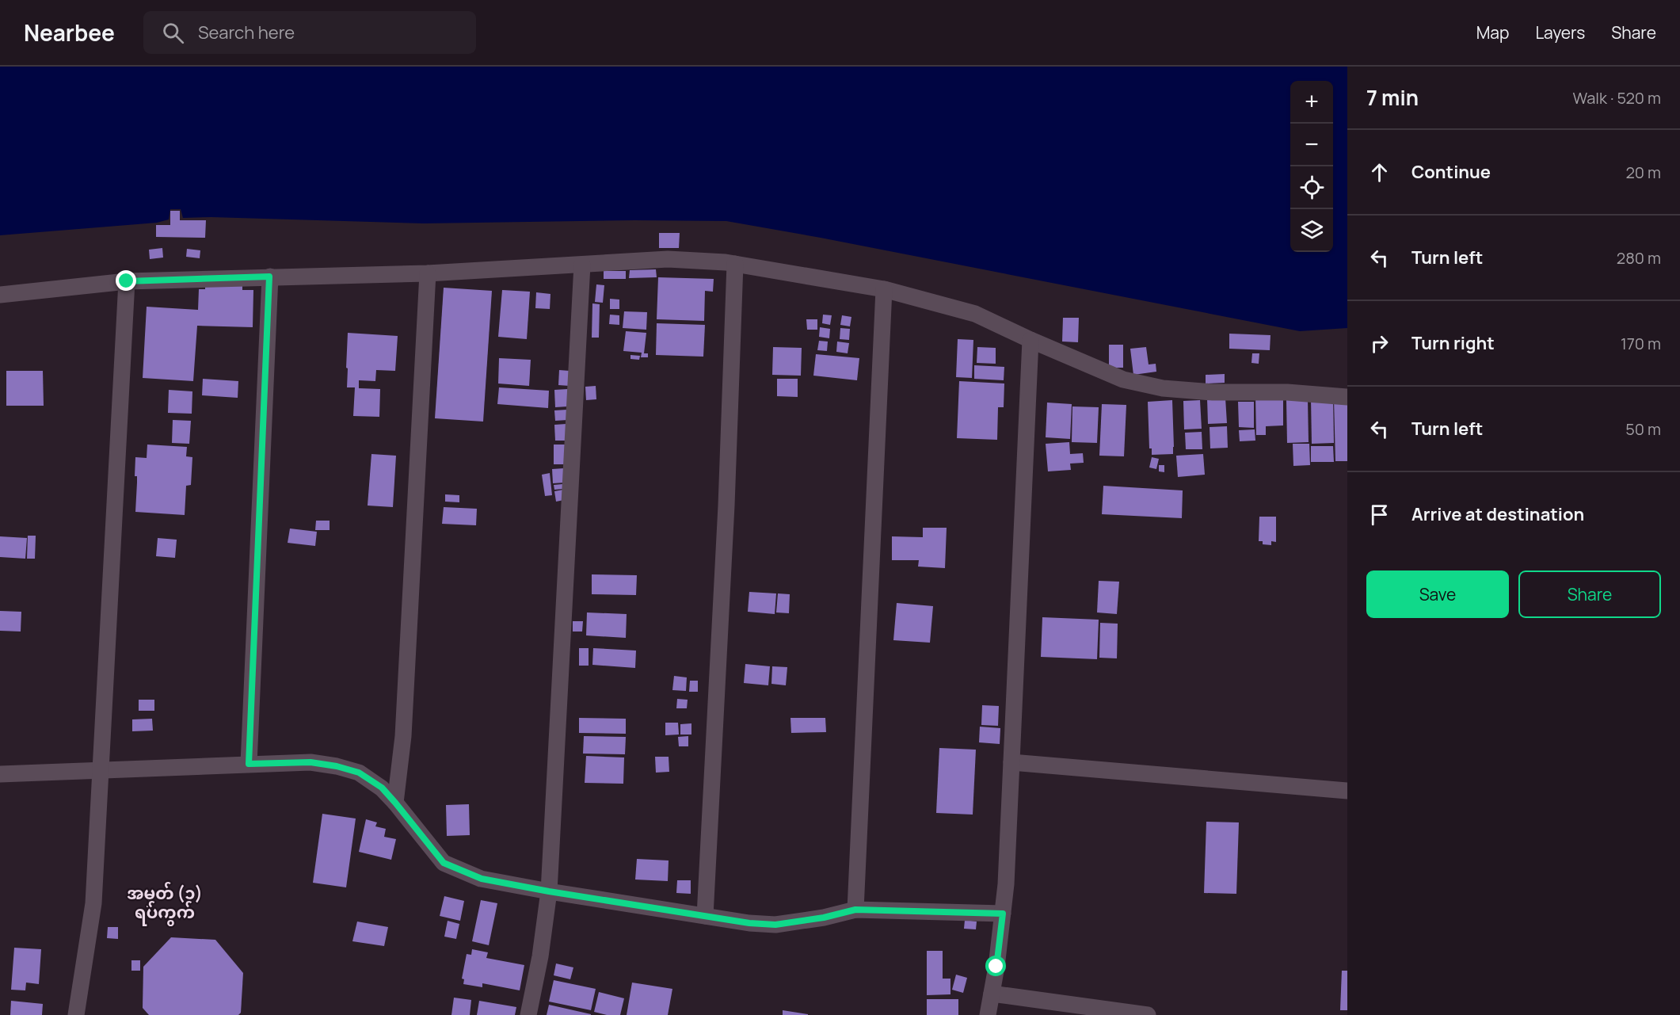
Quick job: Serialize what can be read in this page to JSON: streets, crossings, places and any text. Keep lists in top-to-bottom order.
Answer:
{
  "districts": ["အမှတ် (၁) ရပ်ကွက်"],
  "page": {
    "header": "Nearbee",
    "search": "Search here",
    "nav": ["Map", "Layers", "Share"],
    "heading": ["7 min", "Walk · 520 m"],
    "map_buttons": ["+", "−"],
    "list": [
      ["Continue", "20 m"],
      ["Turn left", "280 m"],
      ["Turn right", "170 m"],
      ["Turn left", "50 m"],
      "Arrive at destination"
    ],
    "buttons": ["Save", "Share"]
  }
}
